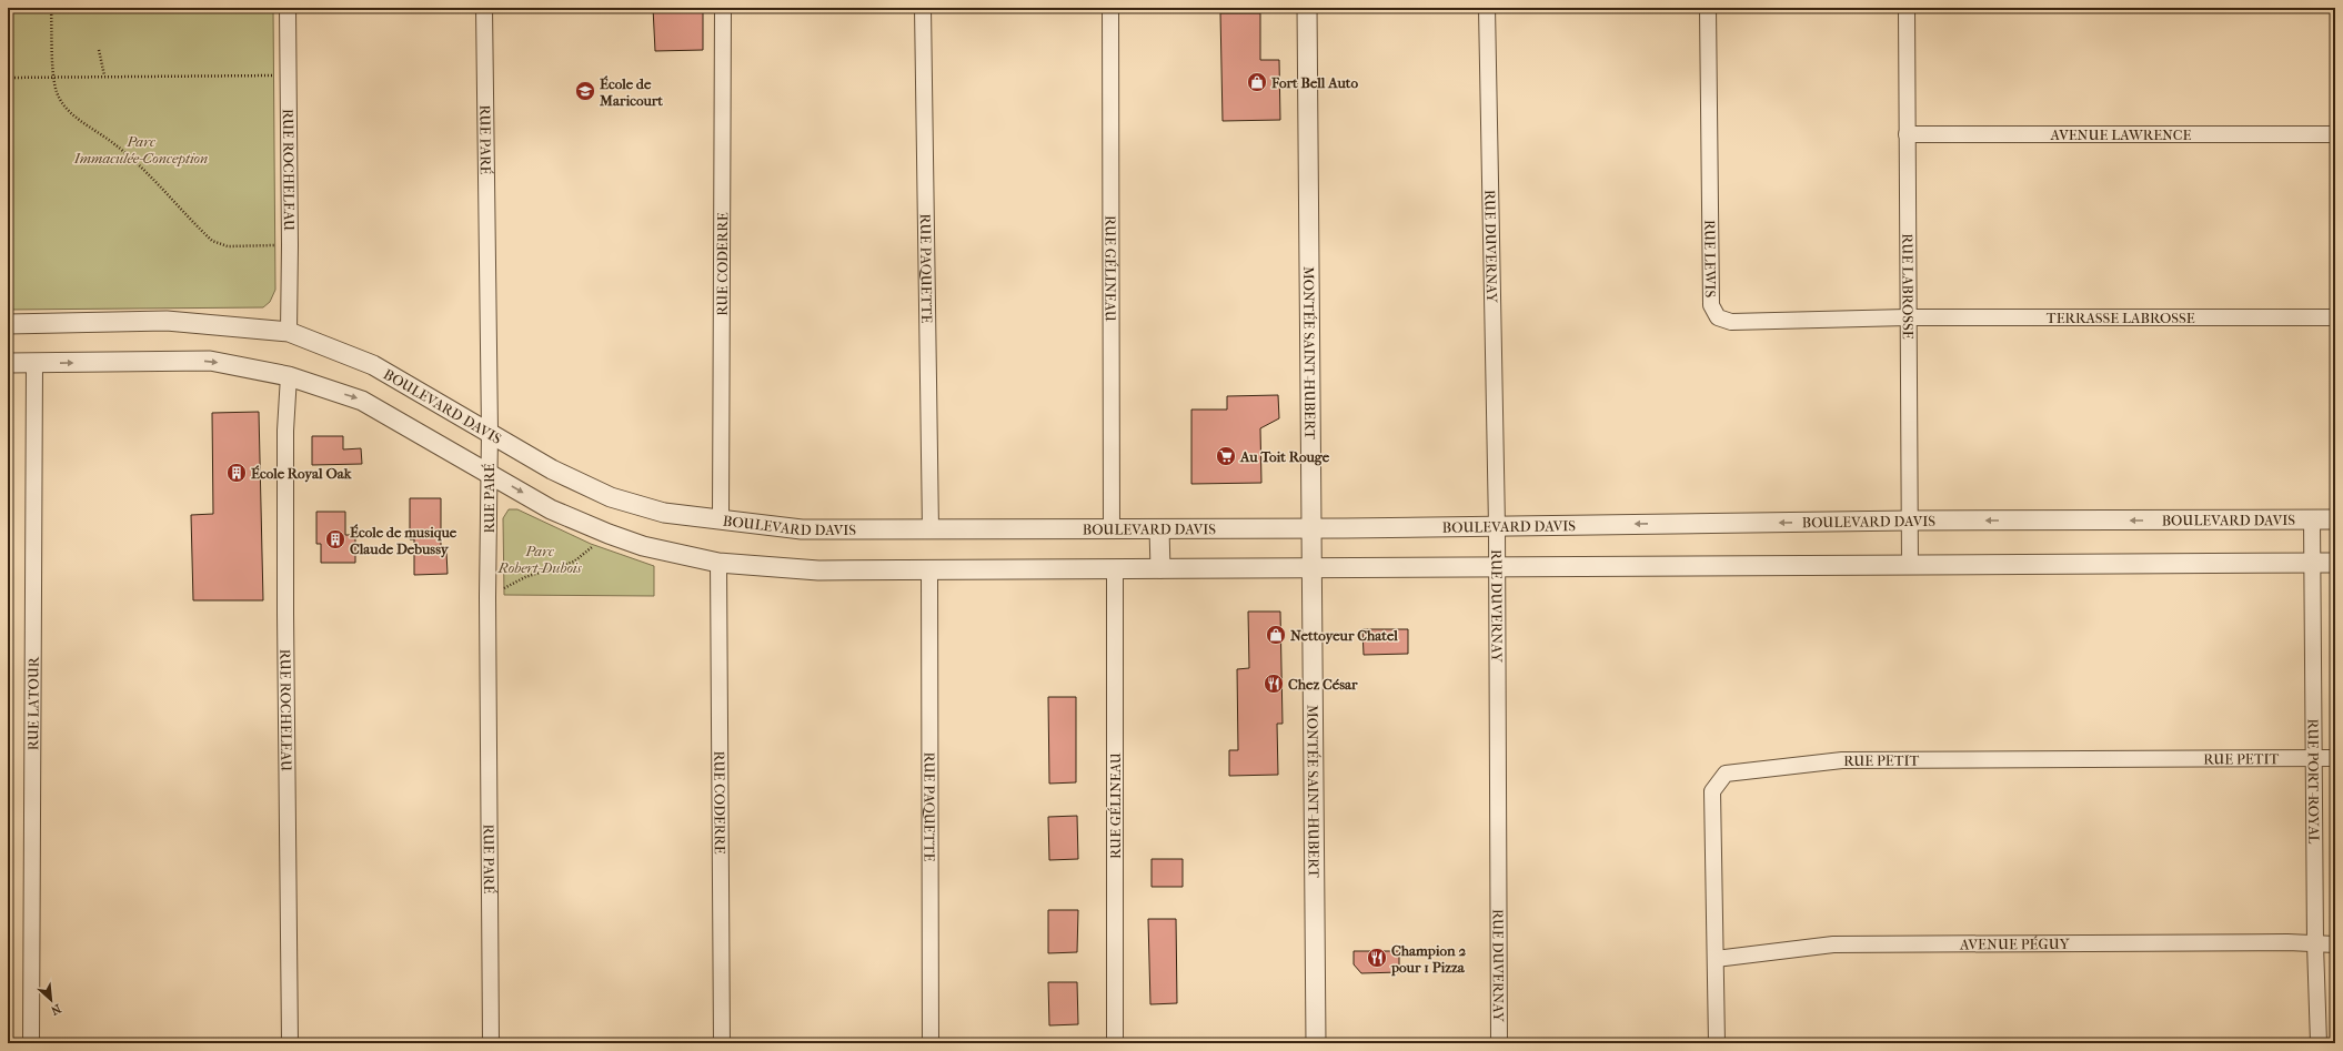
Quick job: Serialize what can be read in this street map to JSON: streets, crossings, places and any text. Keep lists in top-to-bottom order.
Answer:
{
  "streets": {
    "street": [
      "AVENUE LAWRENCE",
      "RUE PARÉ",
      "RUE ROCHELEAU",
      "RUE DUVERNAY",
      "RUE LEWIS",
      "RUE CODERRE",
      "RUE PAQUETTE",
      "RUE GÉLINEAU",
      "RUE LABROSSE",
      "TERRASSE LABROSSE",
      "MONTÉE SAINT-HUBERT",
      "BOULEVARD DAVIS",
      "RUE LATOUR",
      "RUE PETIT",
      "RUE PORT-ROYAL",
      "AVENUE PÉGUY"
    ]
  },
  "crossings": [
    ["AVENUE LAWRENCE", "RUE LABROSSE"],
    ["RUE PARÉ", "BOULEVARD DAVIS"],
    ["RUE ROCHELEAU", "BOULEVARD DAVIS"],
    ["RUE DUVERNAY", "BOULEVARD DAVIS"],
    ["RUE LEWIS", "RUE LABROSSE"],
    ["RUE LEWIS", "TERRASSE LABROSSE"],
    ["RUE CODERRE", "BOULEVARD DAVIS"],
    ["RUE PAQUETTE", "BOULEVARD DAVIS"],
    ["RUE GÉLINEAU", "BOULEVARD DAVIS"],
    ["RUE LABROSSE", "TERRASSE LABROSSE"],
    ["RUE LABROSSE", "BOULEVARD DAVIS"],
    ["MONTÉE SAINT-HUBERT", "BOULEVARD DAVIS"],
    ["BOULEVARD DAVIS", "RUE PORT-ROYAL"],
    ["RUE PETIT", "RUE PORT-ROYAL"],
    ["RUE PETIT", "AVENUE PÉGUY"],
    ["RUE PORT-ROYAL", "AVENUE PÉGUY"]
  ],
  "parks": ["Parc Immaculée-Conception", "Parc Robert-Dubois"],
  "places": {
    "shop": ["Fort Bell Auto", "Nettoyeur Chatel"],
    "school or university": ["École de Maricourt"],
    "supermarket": ["Au Toit Rouge"],
    "building": ["École Royal Oak", "École de musique Claude Debussy"],
    "restaurant": ["Chez César", "Champion 2 pour 1 Pizza"]
  },
  "north": "bottom right"
}
